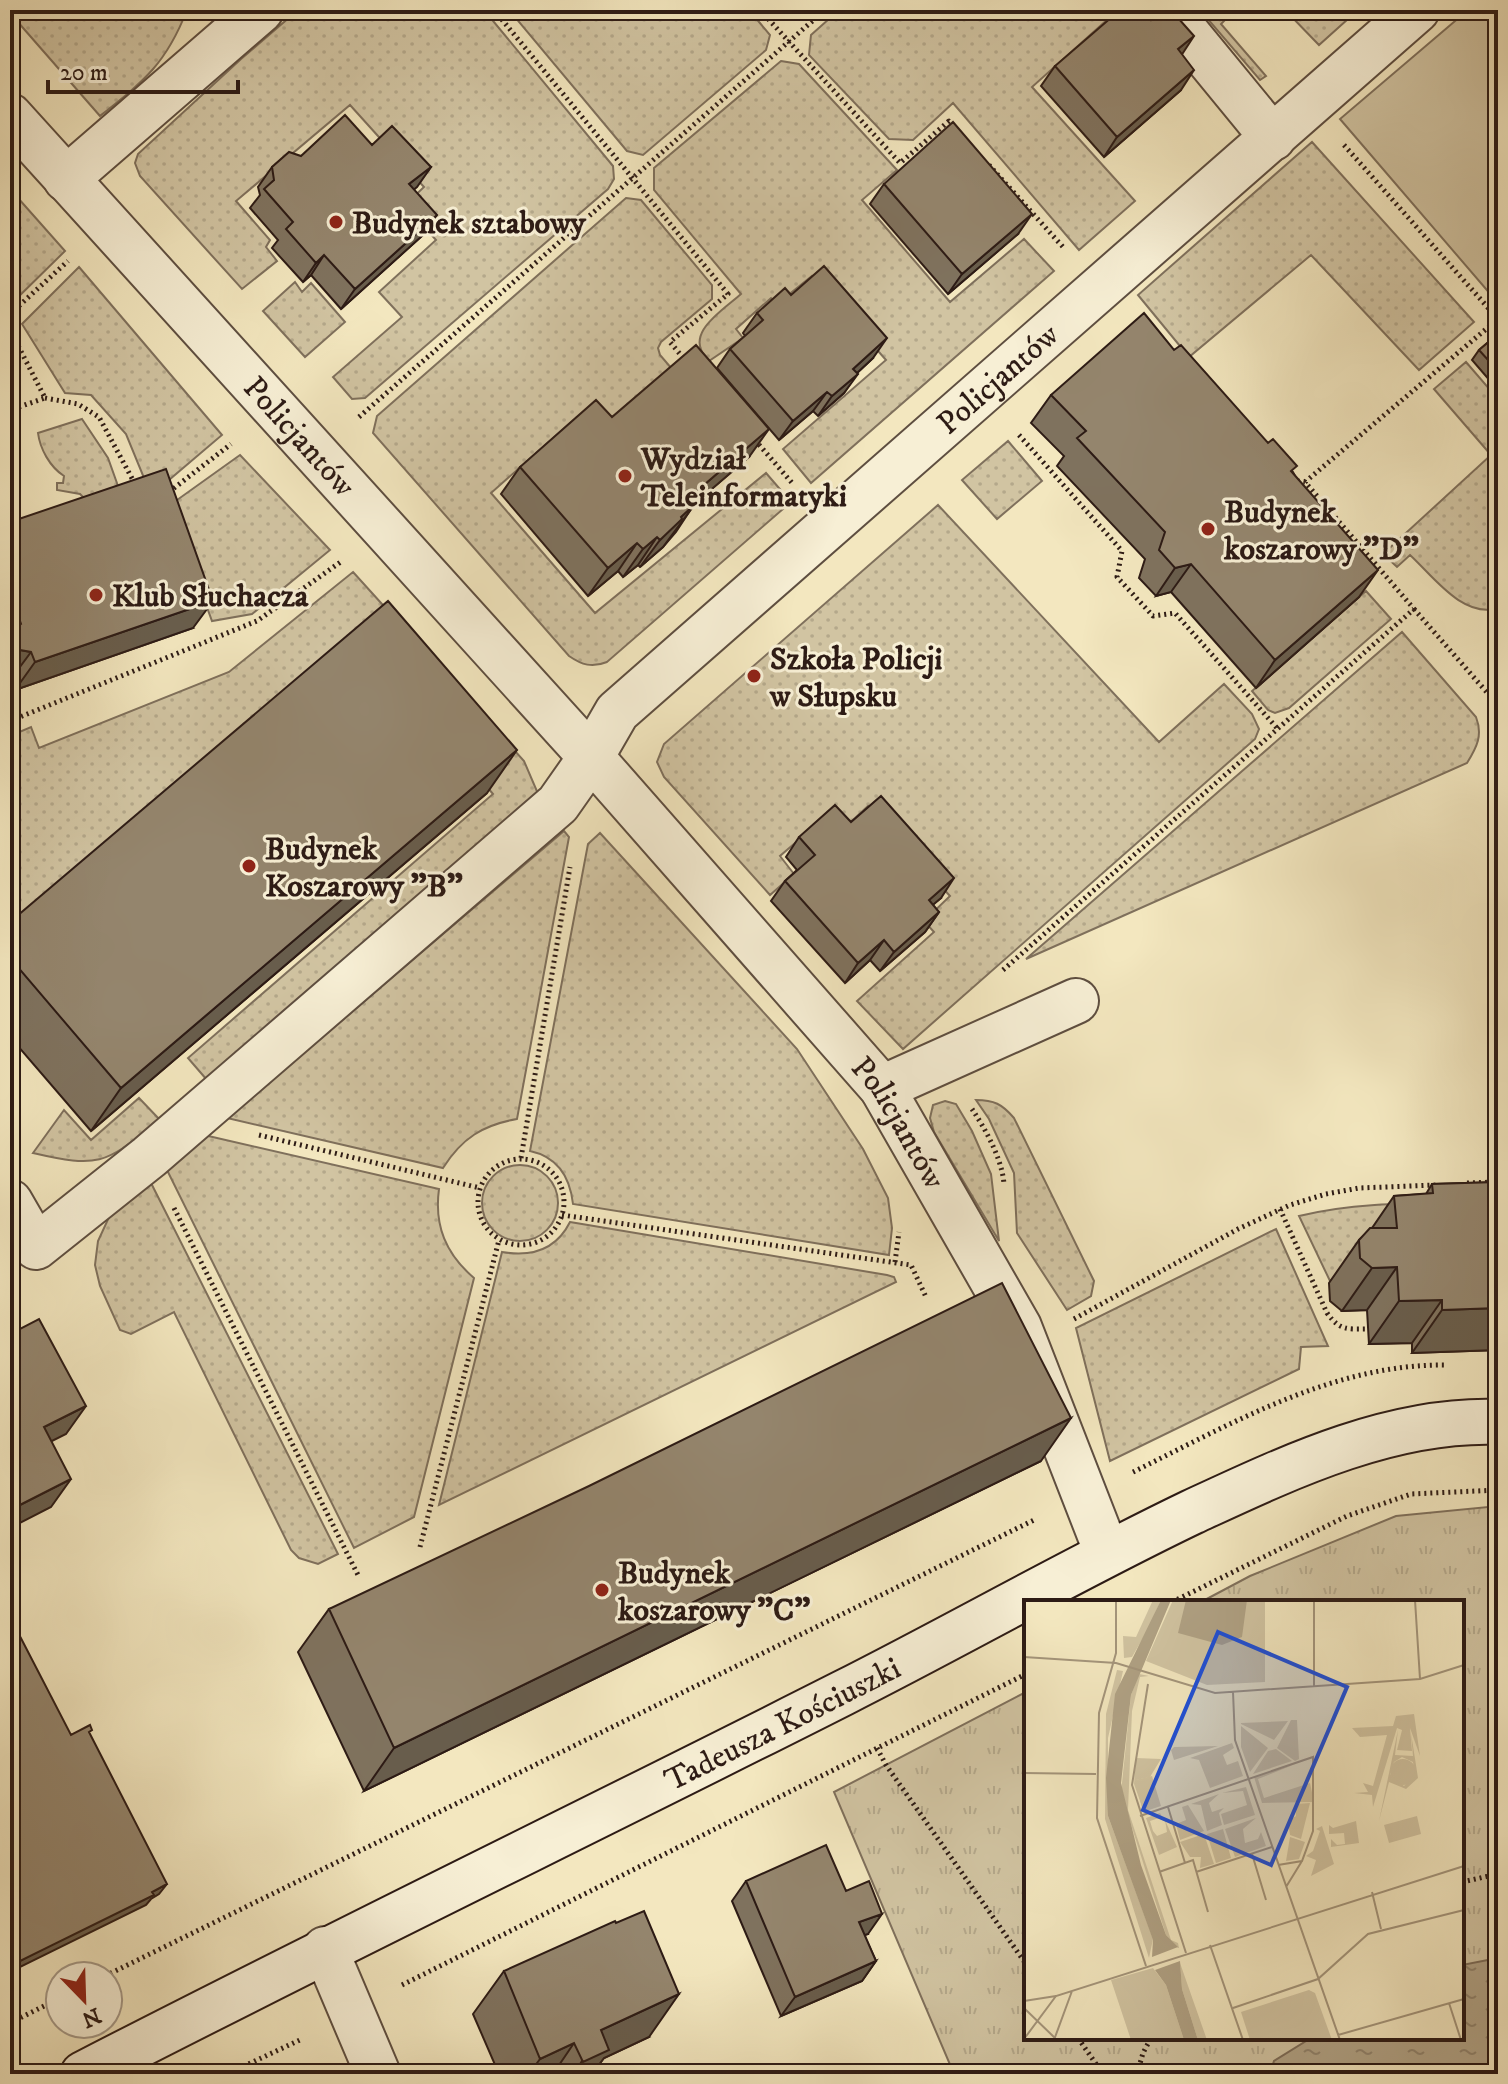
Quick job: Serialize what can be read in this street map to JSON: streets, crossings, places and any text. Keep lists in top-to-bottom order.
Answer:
{
  "streets": {
    "street": ["Policjantów", "Tadeusza Kościuszki"]
  },
  "crossings": [
    ["Policjantów", "Tadeusza Kościuszki"]
  ],
  "places": [
    "Budynek sztabowy",
    "Wydział Teleinformatyki",
    "Budynek koszarowy \"D\"",
    "Klub Słuchacza",
    "Szkoła Policji w Słupsku",
    "Budynek Koszarowy \"B\"",
    "Budynek koszarowy \"C\""
  ],
  "scale_bar": "20 m",
  "north": "bottom right"
}
